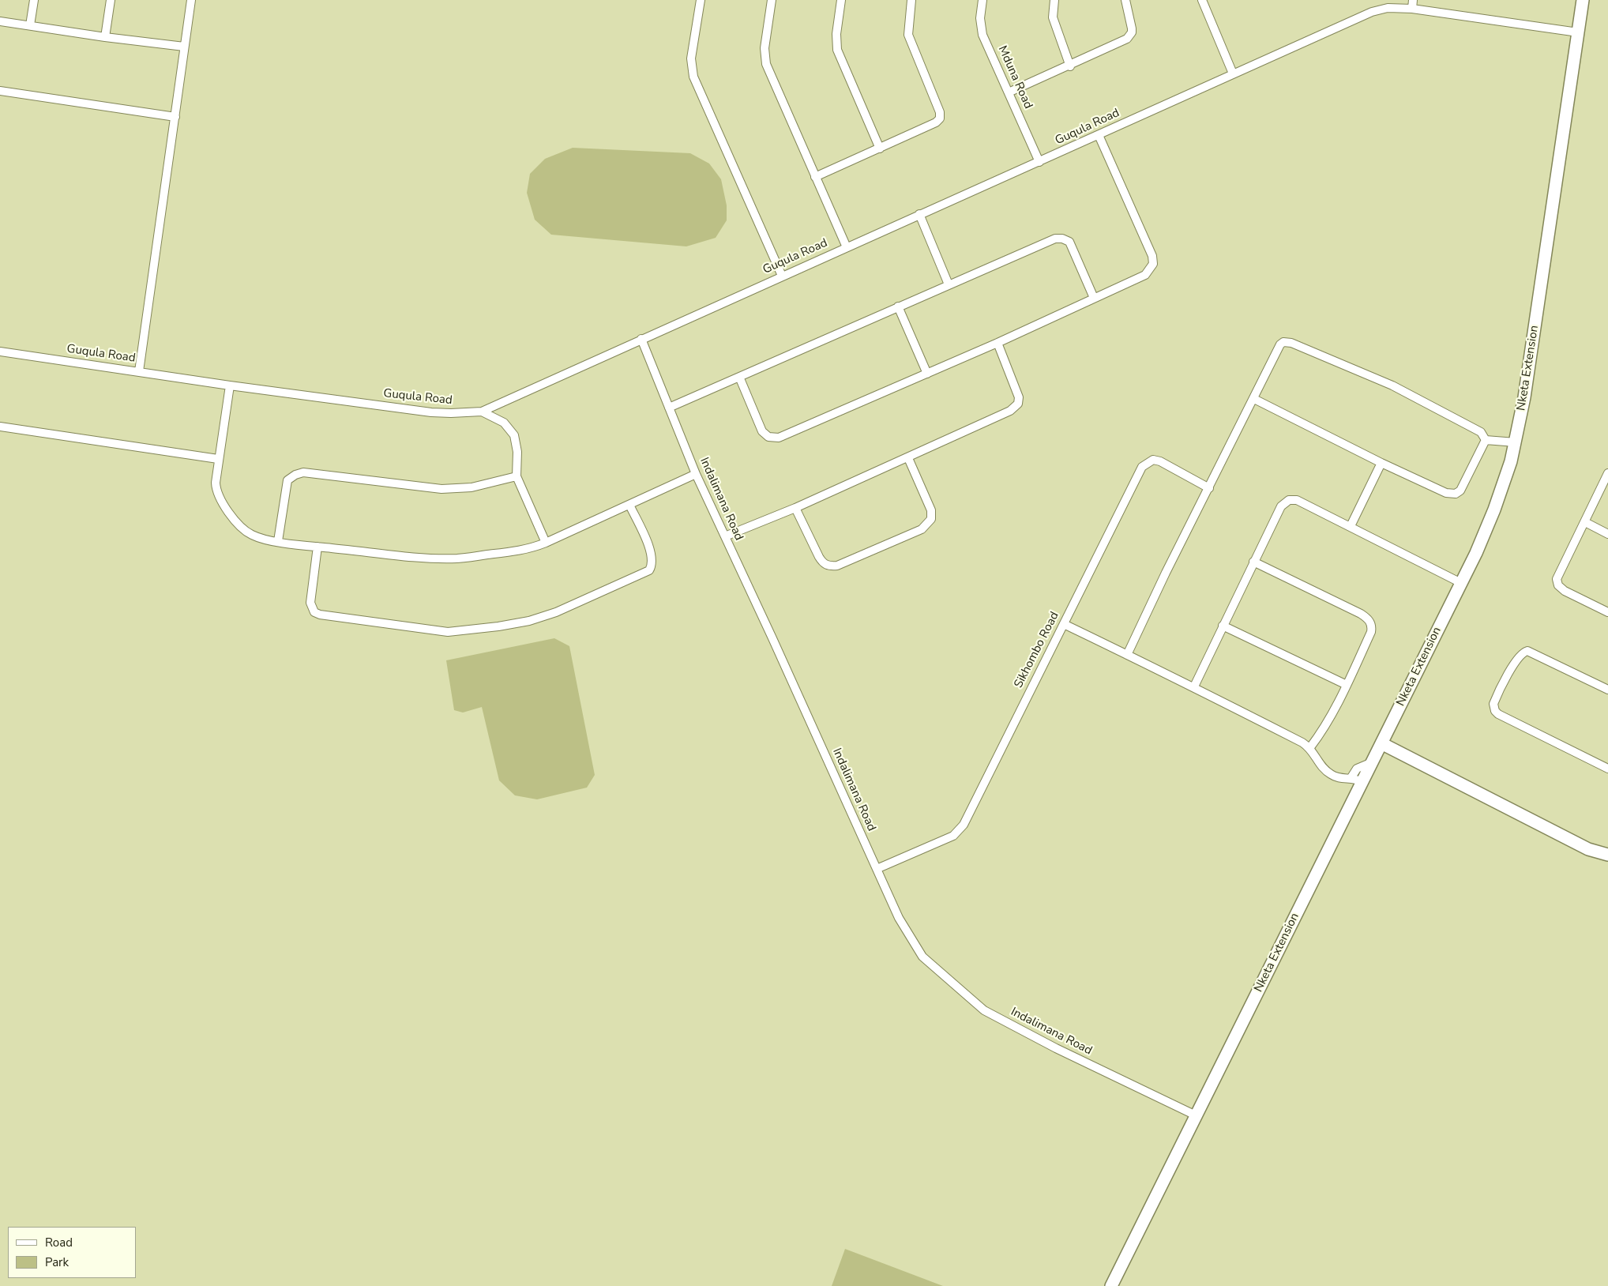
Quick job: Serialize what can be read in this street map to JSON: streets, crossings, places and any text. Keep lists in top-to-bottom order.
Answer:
{
  "streets": {
    "street": [
      "Mduna Road",
      "Guqula Road",
      "Nketa Extension",
      "Indalimana Road",
      "Sikhombo Road"
    ]
  },
  "crossings": [
    ["Mduna Road", "Guqula Road"],
    ["Guqula Road", "Nketa Extension"],
    ["Guqula Road", "Indalimana Road"],
    ["Nketa Extension", "Indalimana Road"],
    ["Indalimana Road", "Sikhombo Road"]
  ],
  "legend": ["Road", "Park"]
}
